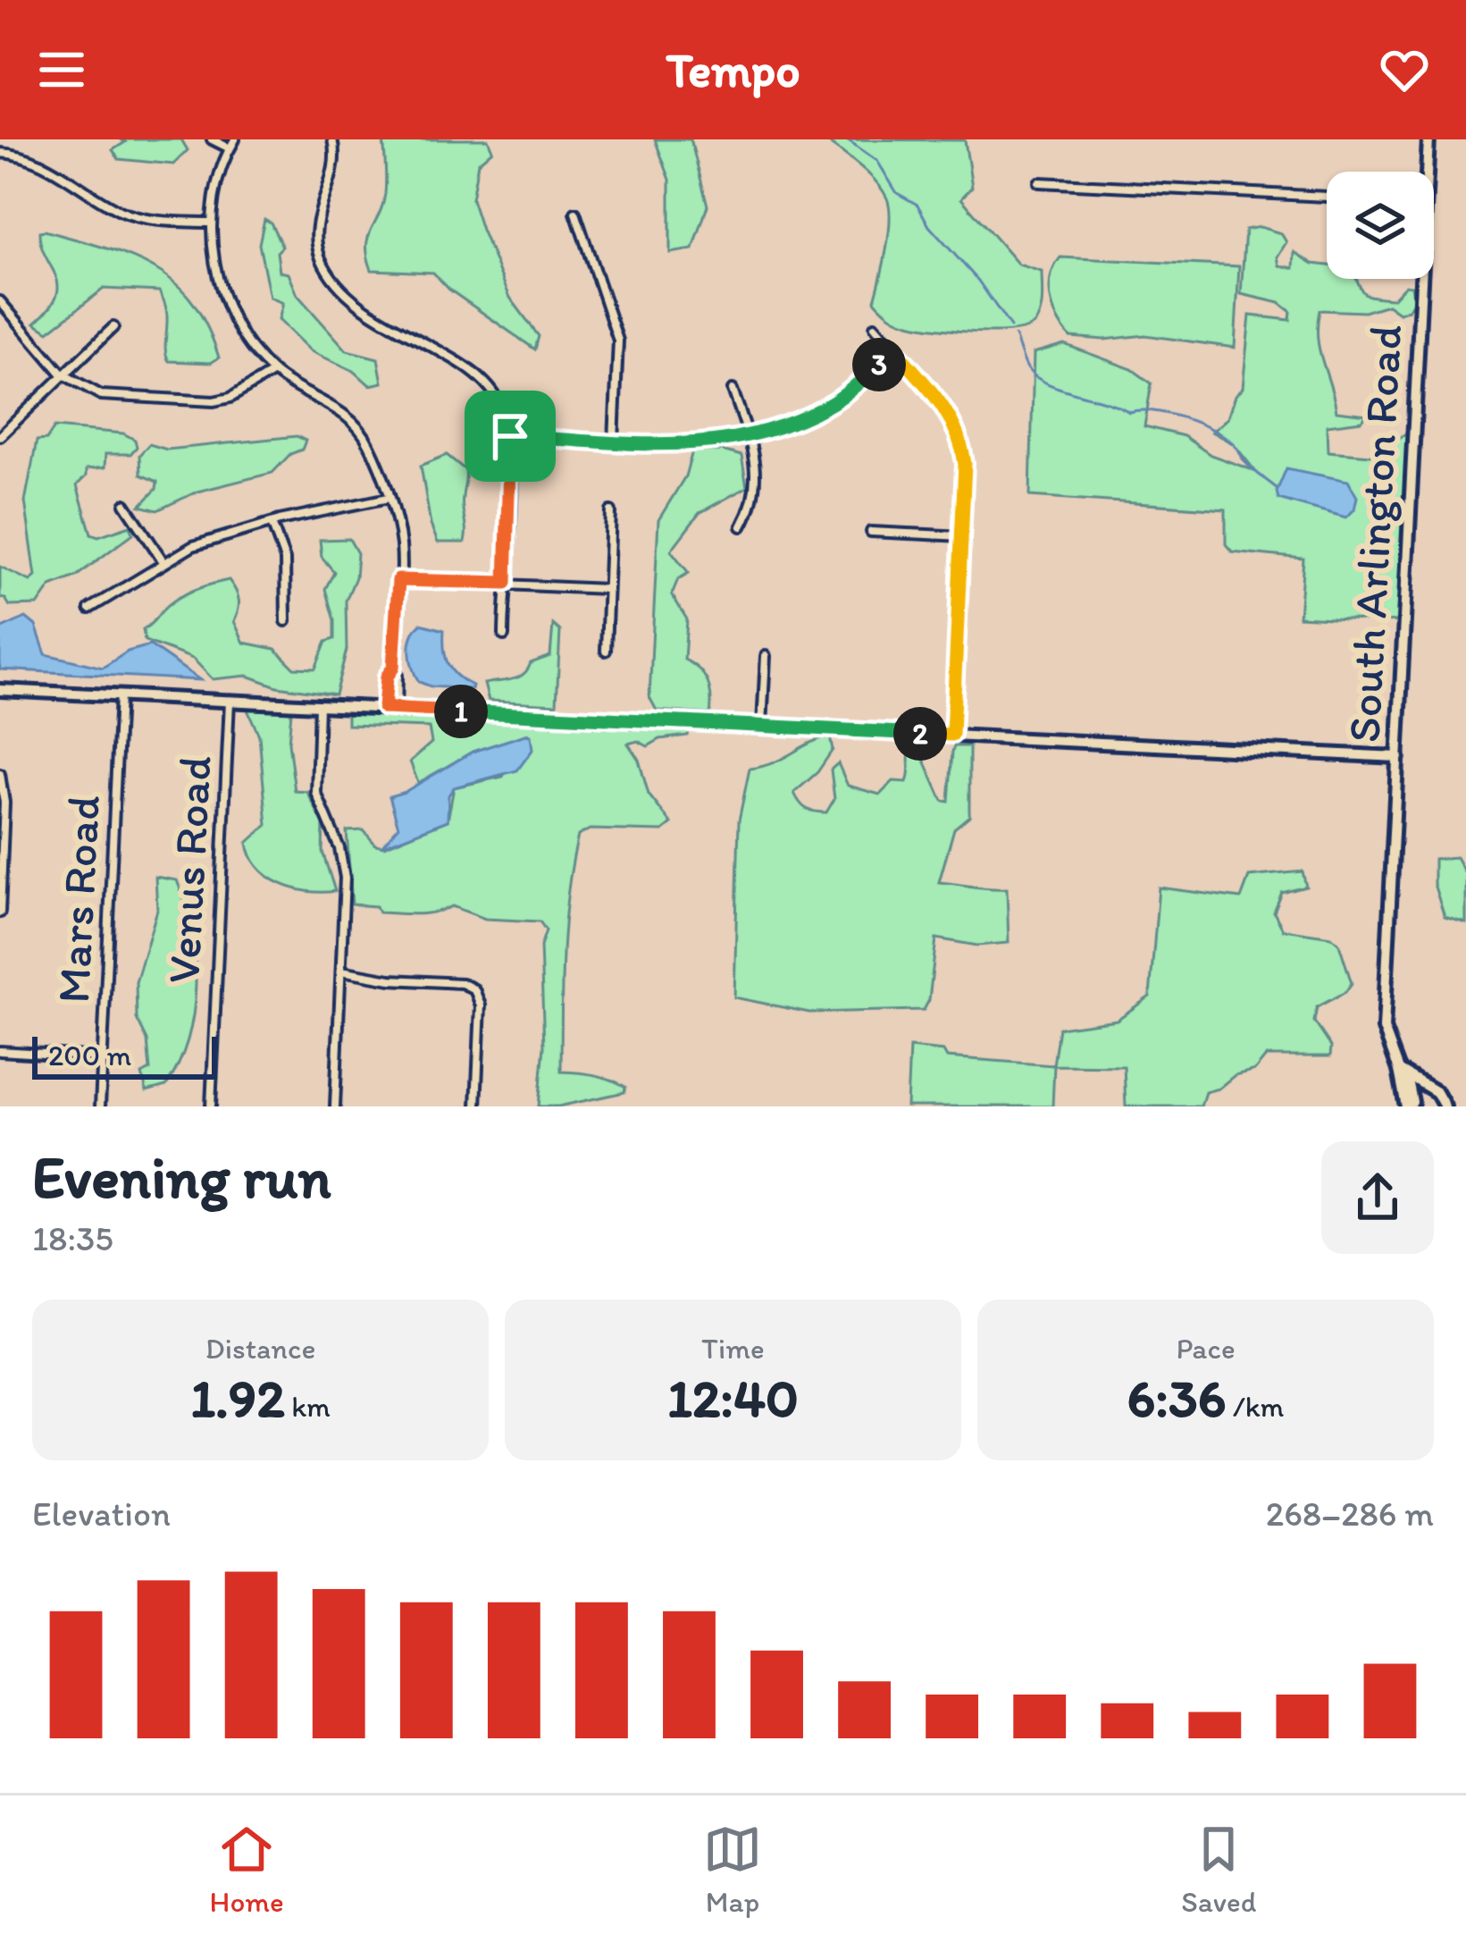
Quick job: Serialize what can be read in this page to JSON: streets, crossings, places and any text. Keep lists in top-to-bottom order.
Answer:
{
  "streets": {
    "street": ["South Arlington Road", "Venus Road", "Mars Road"]
  },
  "scale_bar": "200 m",
  "page": {
    "header": "Tempo",
    "pins": ["3", "1", "2"],
    "scale": "200 m",
    "heading": ["Evening run", "18:35"],
    "stats": [
      ["Distance", "1.92 km"],
      ["Time", "12:40"],
      ["Pace", "6:36 /km"]
    ],
    "chart": ["Elevation", "268–286 m"],
    "tabs": ["Home", "Map", "Saved"]
  }
}
